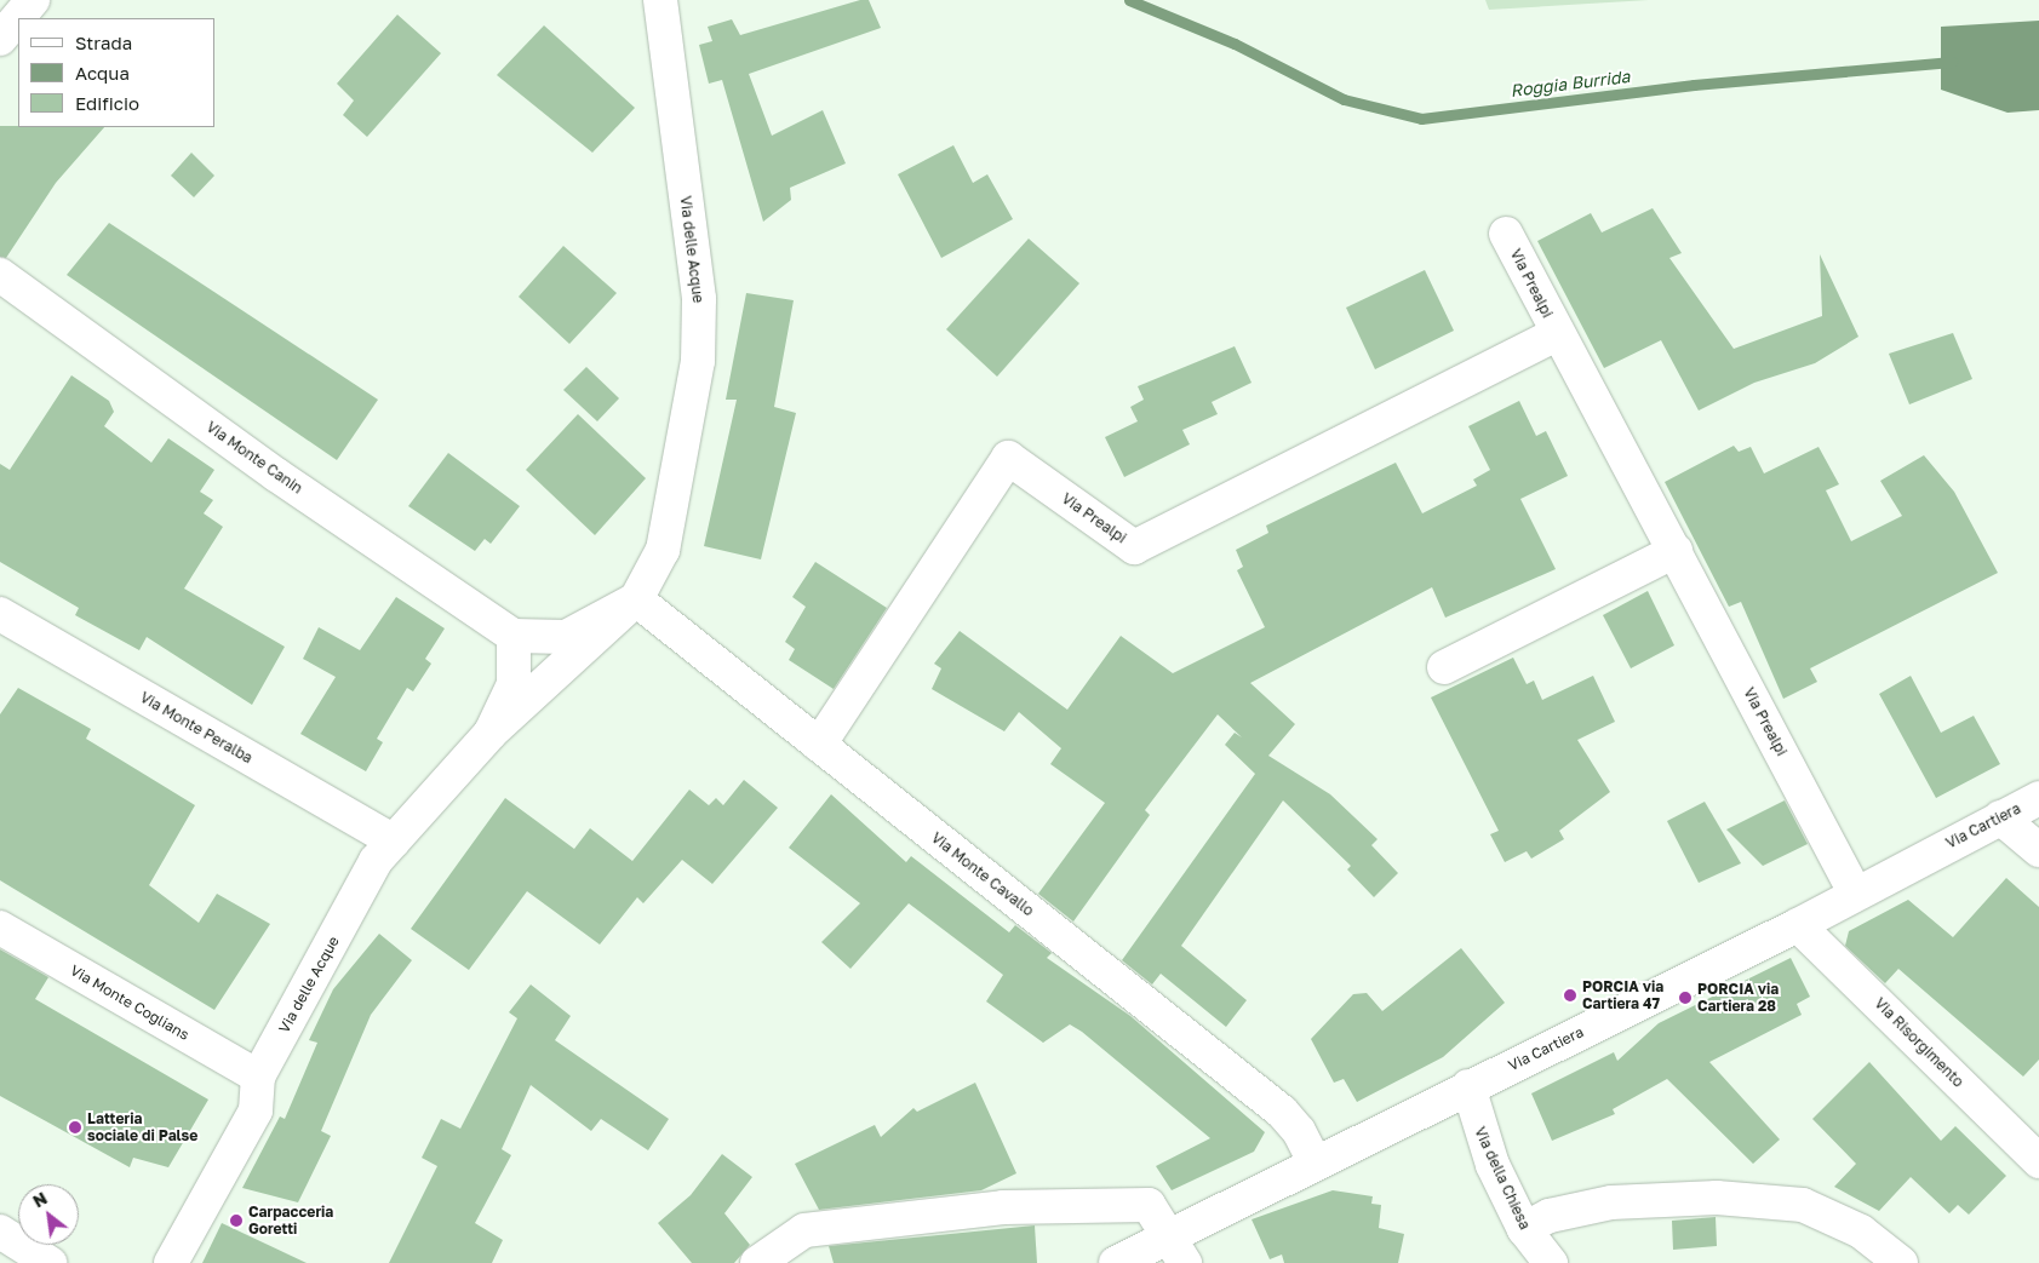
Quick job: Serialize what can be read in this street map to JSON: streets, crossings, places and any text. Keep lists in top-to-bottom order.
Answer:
{
  "streets": {
    "street": [
      "Via delle Acque",
      "Via Prealpi",
      "Via Monte Canin",
      "Via Monte Peralba",
      "Via Cartiera",
      "Via Monte Cavallo",
      "Via Monte Coglians",
      "Via Risorgimento",
      "Via della Chiesa"
    ]
  },
  "crossings": [
    ["Via delle Acque", "Via Monte Canin"],
    ["Via delle Acque", "Via Monte Peralba"],
    ["Via delle Acque", "Via Monte Cavallo"],
    ["Via delle Acque", "Via Monte Coglians"],
    ["Via Prealpi", "Via Cartiera"],
    ["Via Prealpi", "Via Monte Cavallo"],
    ["Via Cartiera", "Via Monte Cavallo"],
    ["Via Cartiera", "Via Risorgimento"],
    ["Via Cartiera", "Via della Chiesa"]
  ],
  "water": ["Roggia Burrida"],
  "places": [
    "PORCIA via Cartiera 47",
    "PORCIA via Cartiera 28",
    "Latteria sociale di Palse",
    "Carpacceria Goretti"
  ],
  "legend": ["Strada", "Acqua", "Edificio"],
  "north": "top left"
}
